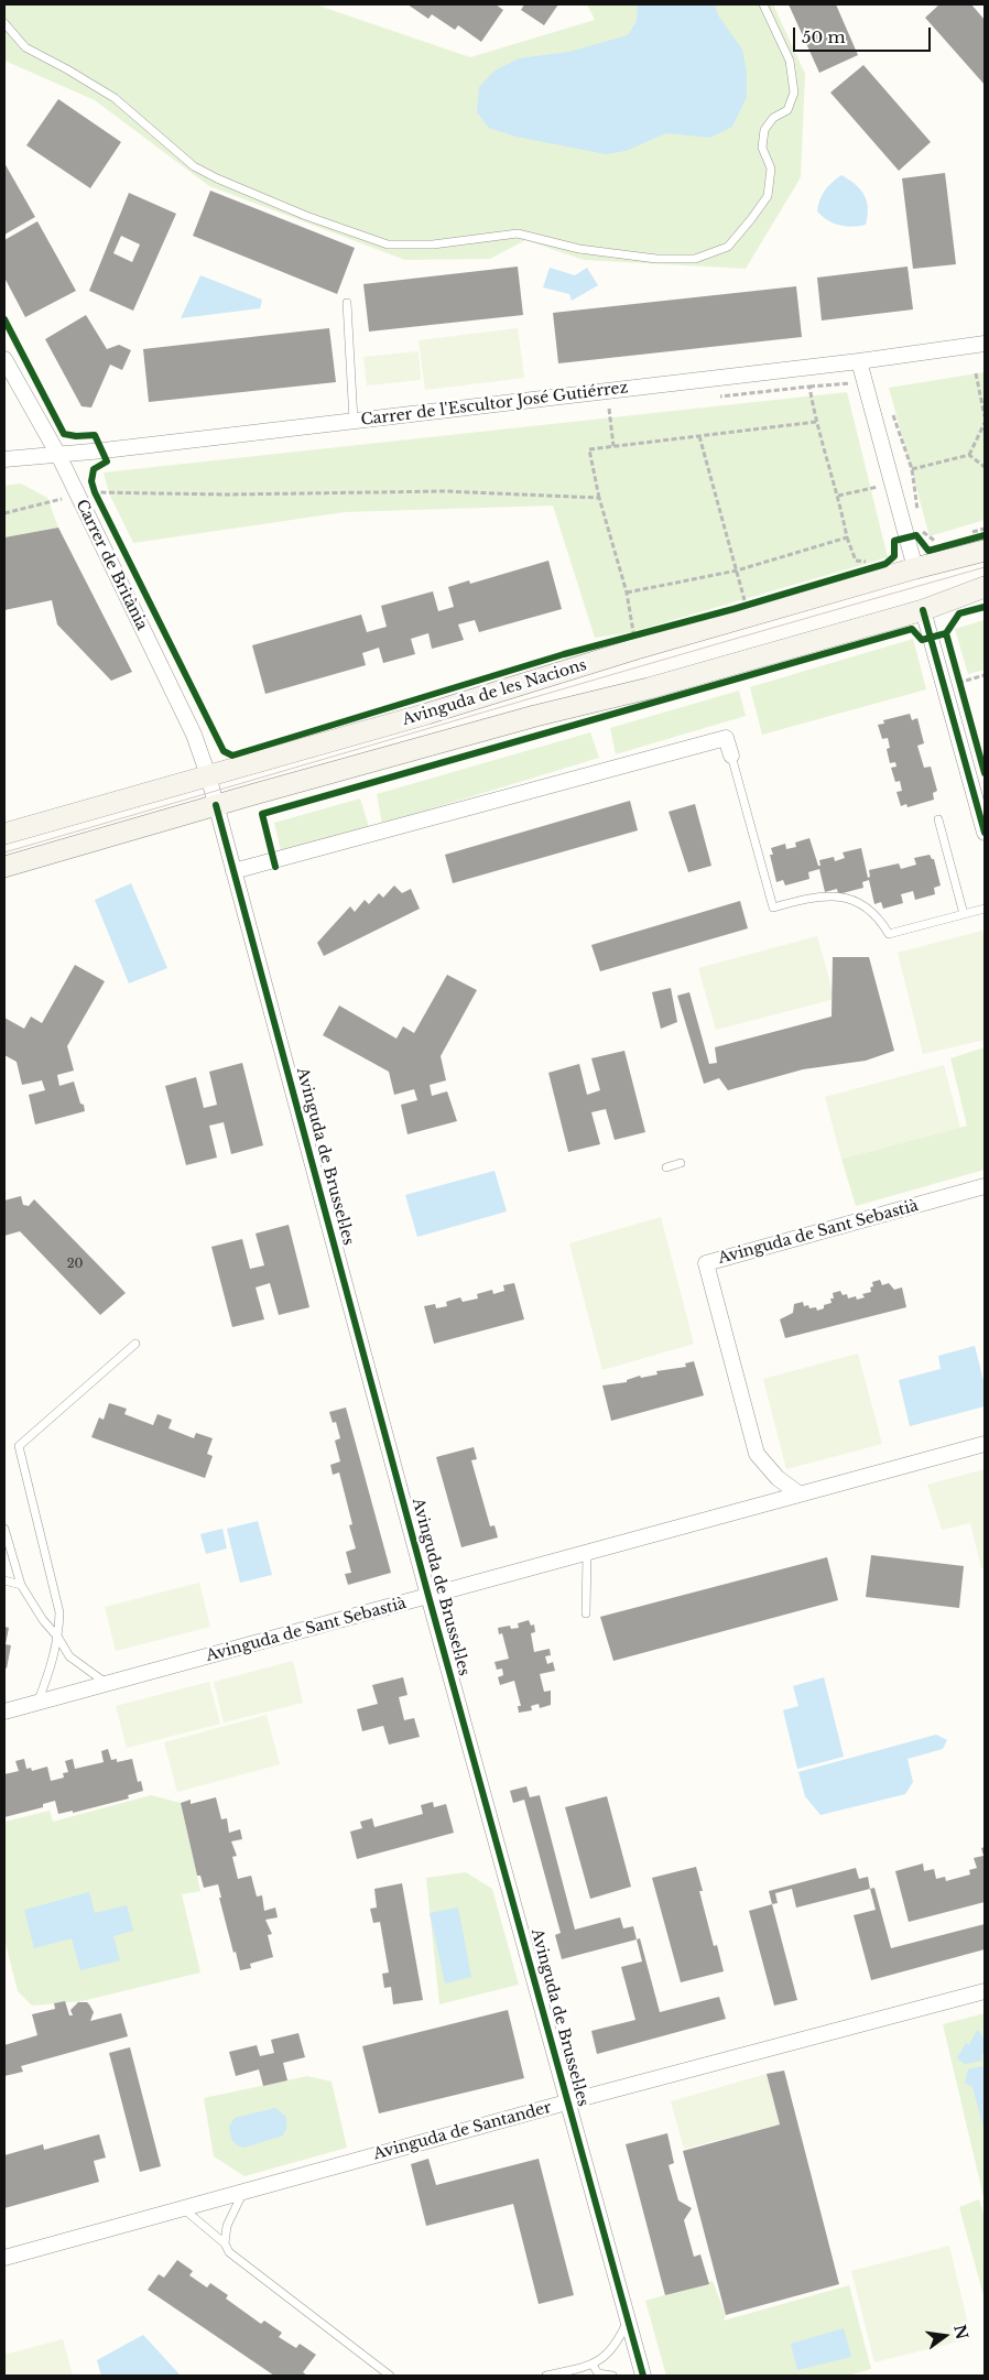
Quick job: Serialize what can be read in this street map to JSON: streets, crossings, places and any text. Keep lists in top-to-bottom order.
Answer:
{
  "streets": {
    "main road": ["Avinguda de les Nacions"],
    "street": [
      "Carrer de l'Escultor José Gutiérrez",
      "Carrer de Britània",
      "Avinguda de Brussel·les",
      "Avinguda de Sant Sebastià",
      "Avinguda de Santander"
    ]
  },
  "crossings": [
    ["Carrer de l'Escultor José Gutiérrez", "Carrer de Britània"],
    ["Carrer de Britània", "Avinguda de les Nacions"],
    ["Carrer de Britània", "Avinguda de Brussel·les"],
    ["Avinguda de les Nacions", "Avinguda de Brussel·les"],
    ["Avinguda de Brussel·les", "Avinguda de Sant Sebastià"],
    ["Avinguda de Brussel·les", "Avinguda de Santander"]
  ],
  "house_numbers": ["20"],
  "scale_bar": "50 m",
  "north": "right"
}
